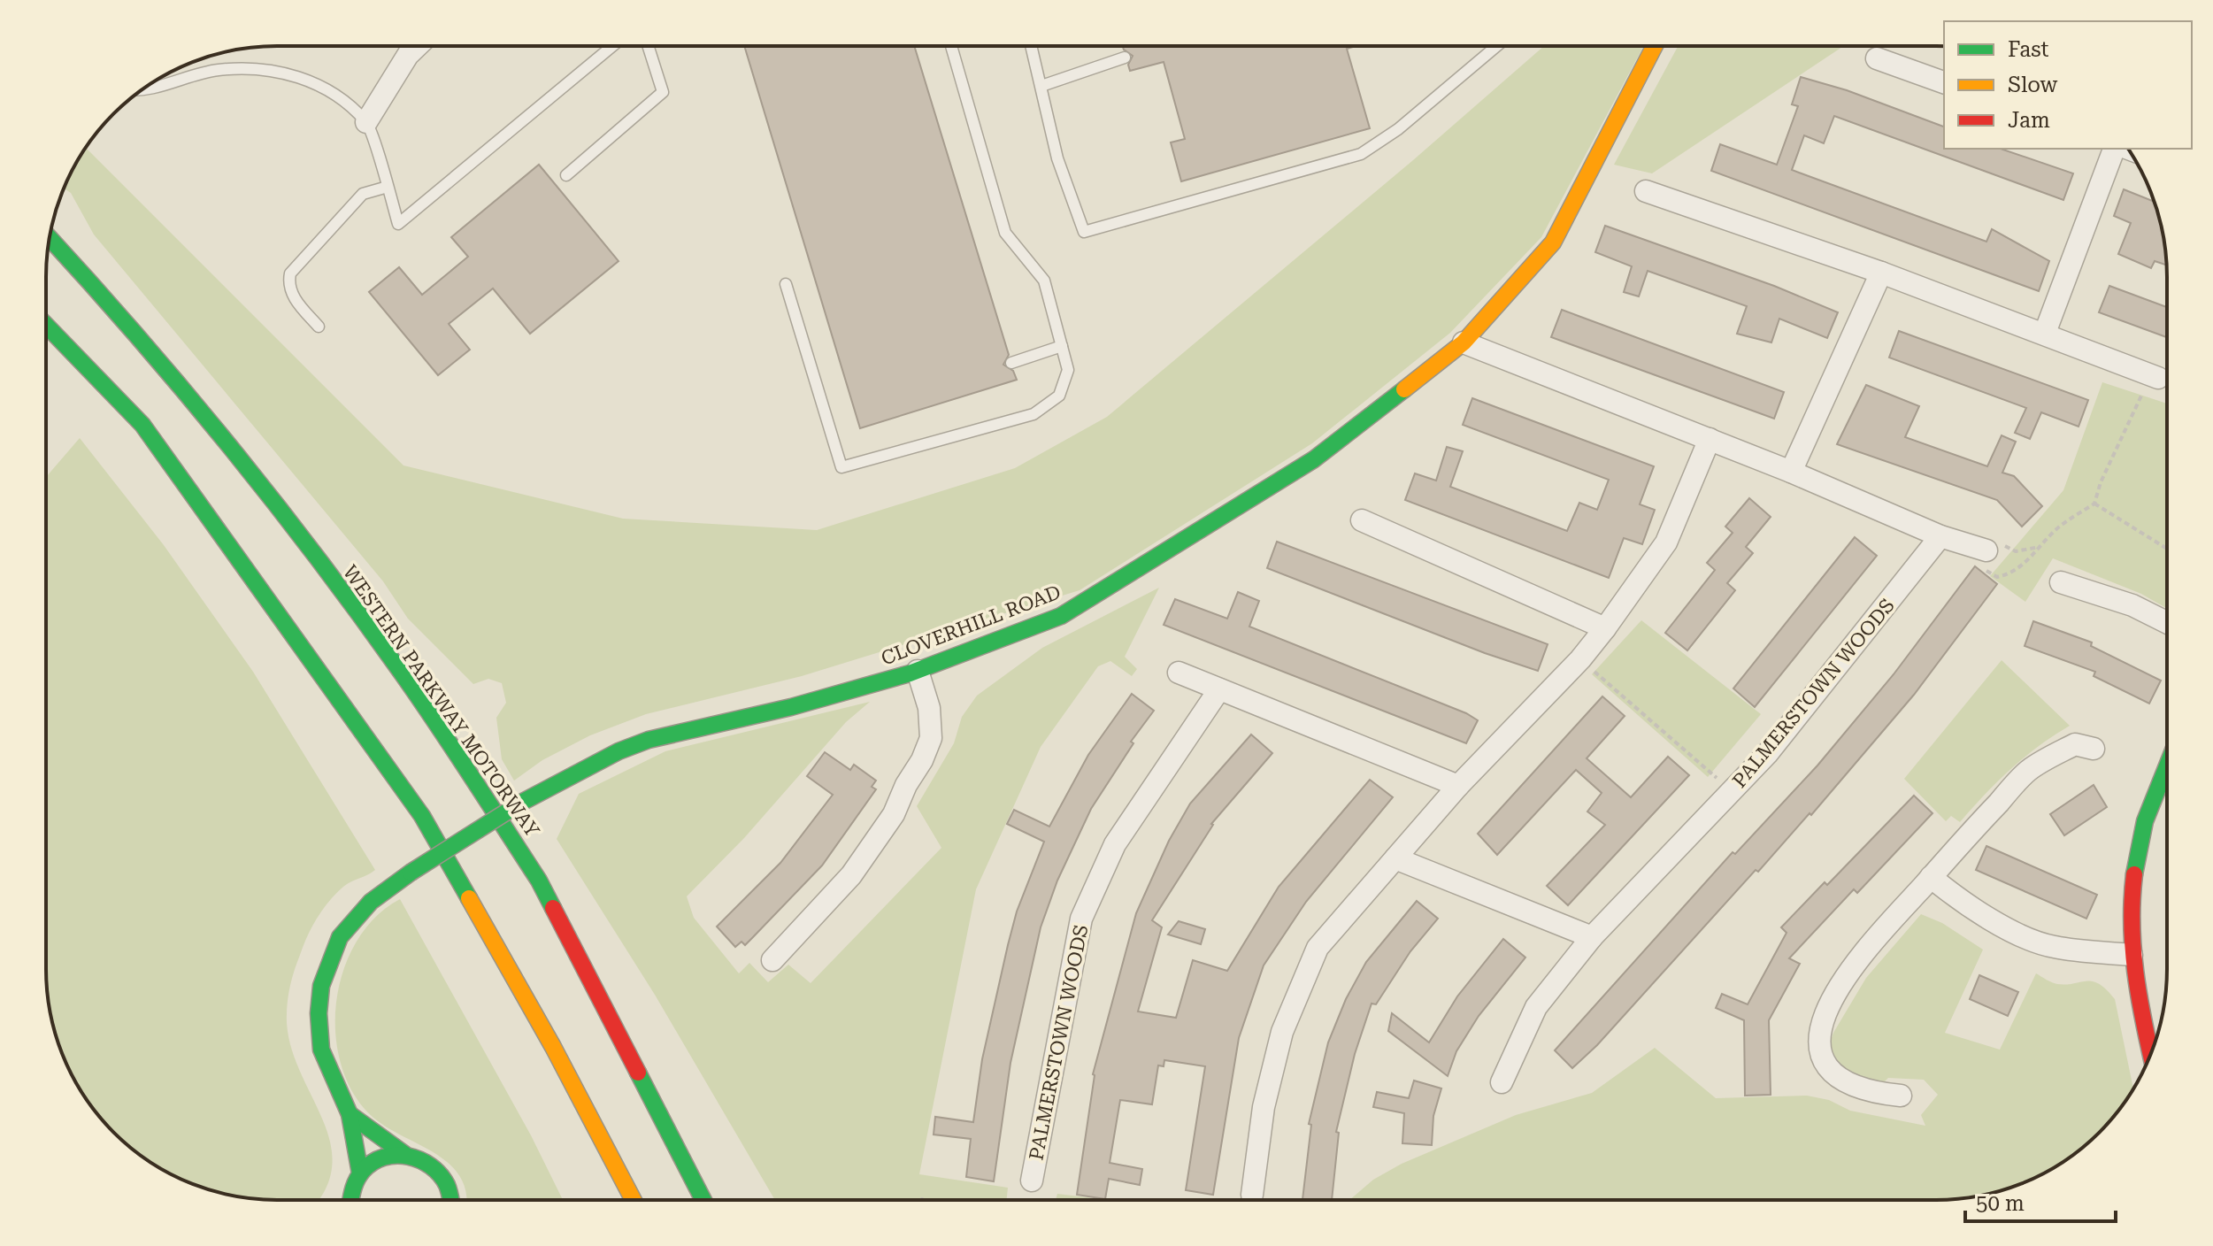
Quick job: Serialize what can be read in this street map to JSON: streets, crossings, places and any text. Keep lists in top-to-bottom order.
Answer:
{
  "streets": {
    "main road": ["CLOVERHILL ROAD", "WESTERN PARKWAY MOTORWAY"],
    "street": ["PALMERSTOWN WOODS"]
  },
  "legend": ["Fast", "Slow", "Jam"],
  "scale_bar": "50 m"
}
